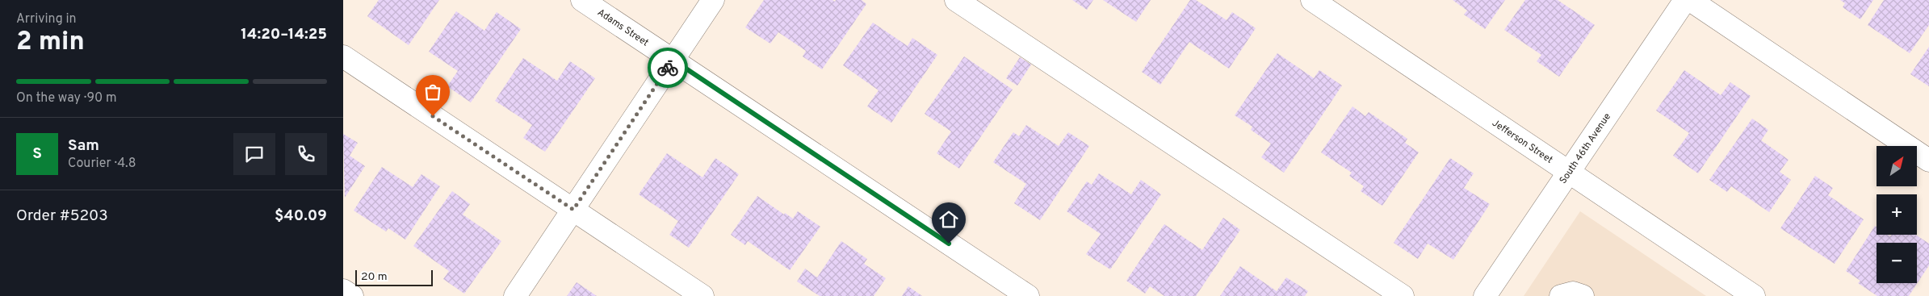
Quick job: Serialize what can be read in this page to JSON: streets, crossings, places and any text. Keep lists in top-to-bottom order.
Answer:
{
  "streets": {
    "street": ["Adams Street", "Jefferson Street", "South 46th Avenue"]
  },
  "crossings": [
    ["Jefferson Street", "South 46th Avenue"]
  ],
  "scale_bar": "20 m",
  "north": "top right",
  "page": {
    "heading": ["2 min", "Arriving in", "14:20–14:25"],
    "panel": [
      "Sam",
      "Courier · 4.8",
      "Order #5203",
      "$40.09"
    ],
    "bar": "On the way · 90 m",
    "round": "S",
    "map_buttons": ["+", "−"],
    "scale": "20 m"
  }
}
